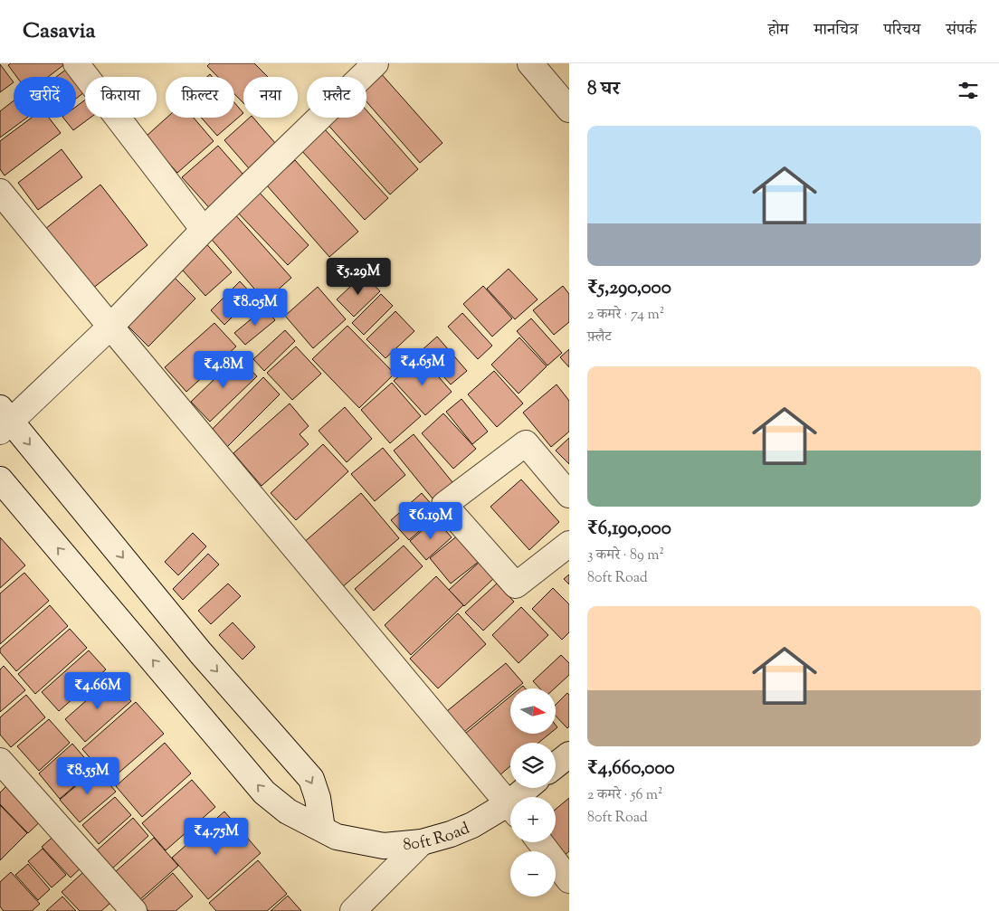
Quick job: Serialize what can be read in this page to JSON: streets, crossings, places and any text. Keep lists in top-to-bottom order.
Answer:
{
  "streets": {
    "street": ["80ft Road"]
  },
  "north": "right",
  "page": {
    "header": "Casavia",
    "nav": [
      "होम",
      "मानचित्र",
      "परिचय",
      "संपर्क"
    ],
    "heading": "8 घर",
    "chip": [
      "खरीदें",
      "किराया",
      "फ़िल्टर",
      "नया",
      "फ़्लैट"
    ],
    "list": [
      {
        "name": "₹5,290,000",
        "note": "2 कमरे · 74 m² · फ़्लैट"
      },
      {
        "name": "₹6,190,000",
        "note": "3 कमरे · 89 m² · 80ft Road"
      },
      {
        "name": "₹4,660,000",
        "note": "2 कमरे · 56 m² · 80ft Road"
      }
    ],
    "price": [
      "₹5.29M",
      "₹8.05M",
      "₹4.65M",
      "₹4.8M",
      "₹6.19M",
      "₹4.66M",
      "₹8.55M",
      "₹4.75M"
    ],
    "map_buttons": ["+", "−"]
  }
}
